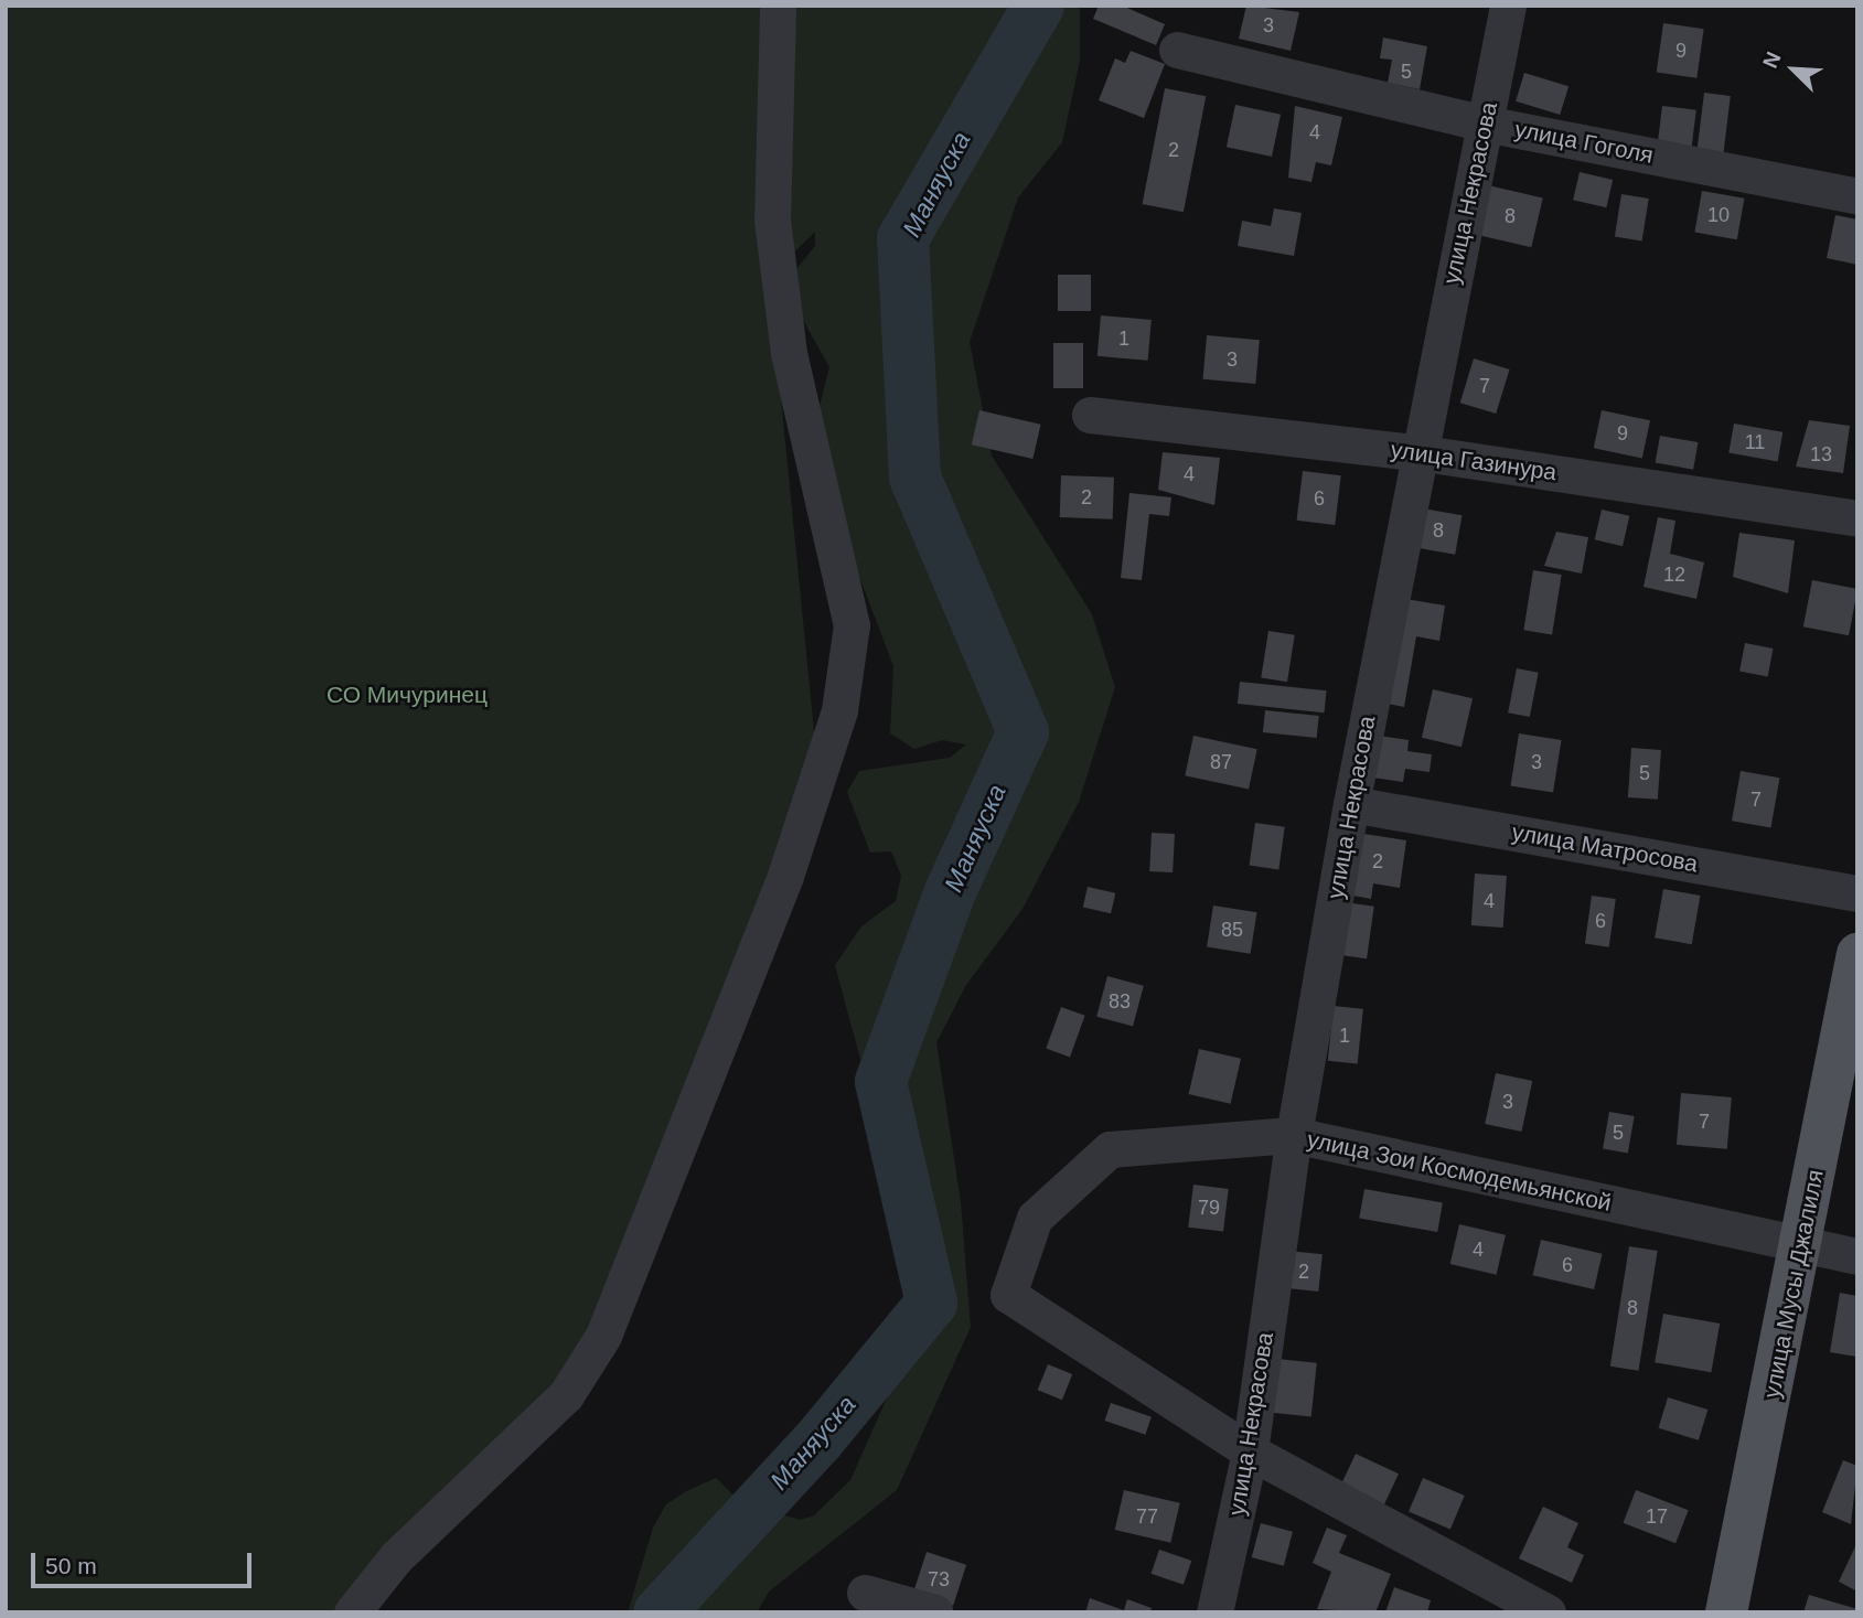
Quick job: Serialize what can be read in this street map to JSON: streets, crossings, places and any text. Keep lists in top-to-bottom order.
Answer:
{
  "streets": {
    "main road": ["улица Мусы Джалиля"],
    "street": [
      "улица Гоголя",
      "улица Некрасова",
      "улица Газинура",
      "улица Матросова",
      "улица Зои Космодемьянской"
    ]
  },
  "crossings": [
    ["улица Гоголя", "улица Некрасова"],
    ["улица Некрасова", "улица Газинура"],
    ["улица Некрасова", "улица Матросова"],
    ["улица Некрасова", "улица Зои Космодемьянской"],
    ["улица Зои Космодемьянской", "улица Мусы Джалиля"]
  ],
  "water": ["Маняуска"],
  "parks": ["СО Мичуринец"],
  "house_numbers": [
    "3",
    "9",
    "5",
    "4",
    "2",
    "10",
    "8",
    "1",
    "3",
    "7",
    "9",
    "11",
    "13",
    "4",
    "2",
    "6",
    "8",
    "12",
    "87",
    "3",
    "5",
    "7",
    "2",
    "4",
    "6",
    "85",
    "83",
    "1",
    "3",
    "7",
    "5",
    "79",
    "4",
    "6",
    "2",
    "8",
    "77",
    "17",
    "73"
  ],
  "scale_bar": "50 m",
  "north": "top left"
}
